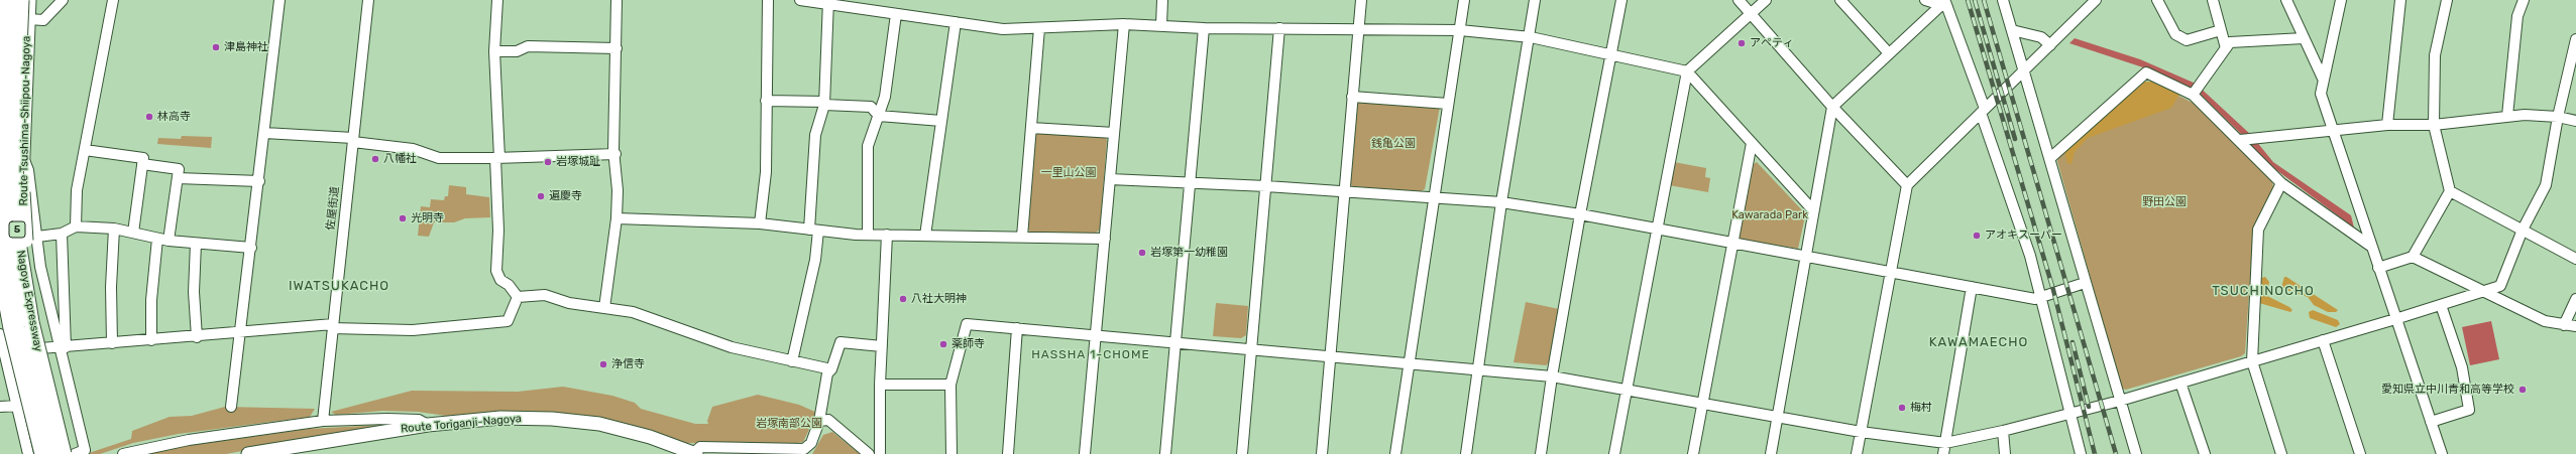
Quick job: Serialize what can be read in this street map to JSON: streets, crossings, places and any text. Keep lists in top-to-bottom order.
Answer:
{
  "streets": {
    "highway": ["5", "Nagoya Expressway"],
    "main road": ["Route Tsushima-Shiipou-Nagoya", "Route Toriganji-Nagoya"],
    "street": ["佐屋街道"]
  },
  "districts": [
    "IWATSUKACHO",
    "TSUCHINOCHO",
    "KAWAMAECHO",
    "HASSHA 1-CHOME"
  ],
  "parks": [
    "銭亀公園",
    "一里山公園",
    "野田公園",
    "Kawarada Park",
    "岩塚南部公園"
  ],
  "places": [
    "アペティ",
    "津島神社",
    "林高寺",
    "八幡社",
    "岩塚城趾",
    "遍慶寺",
    "光明寺",
    "アオキスーパー",
    "岩塚第一幼稚園",
    "八社大明神",
    "薬師寺",
    "浄信寺",
    "愛知県立中川青和高等学校",
    "梅村"
  ]
}
